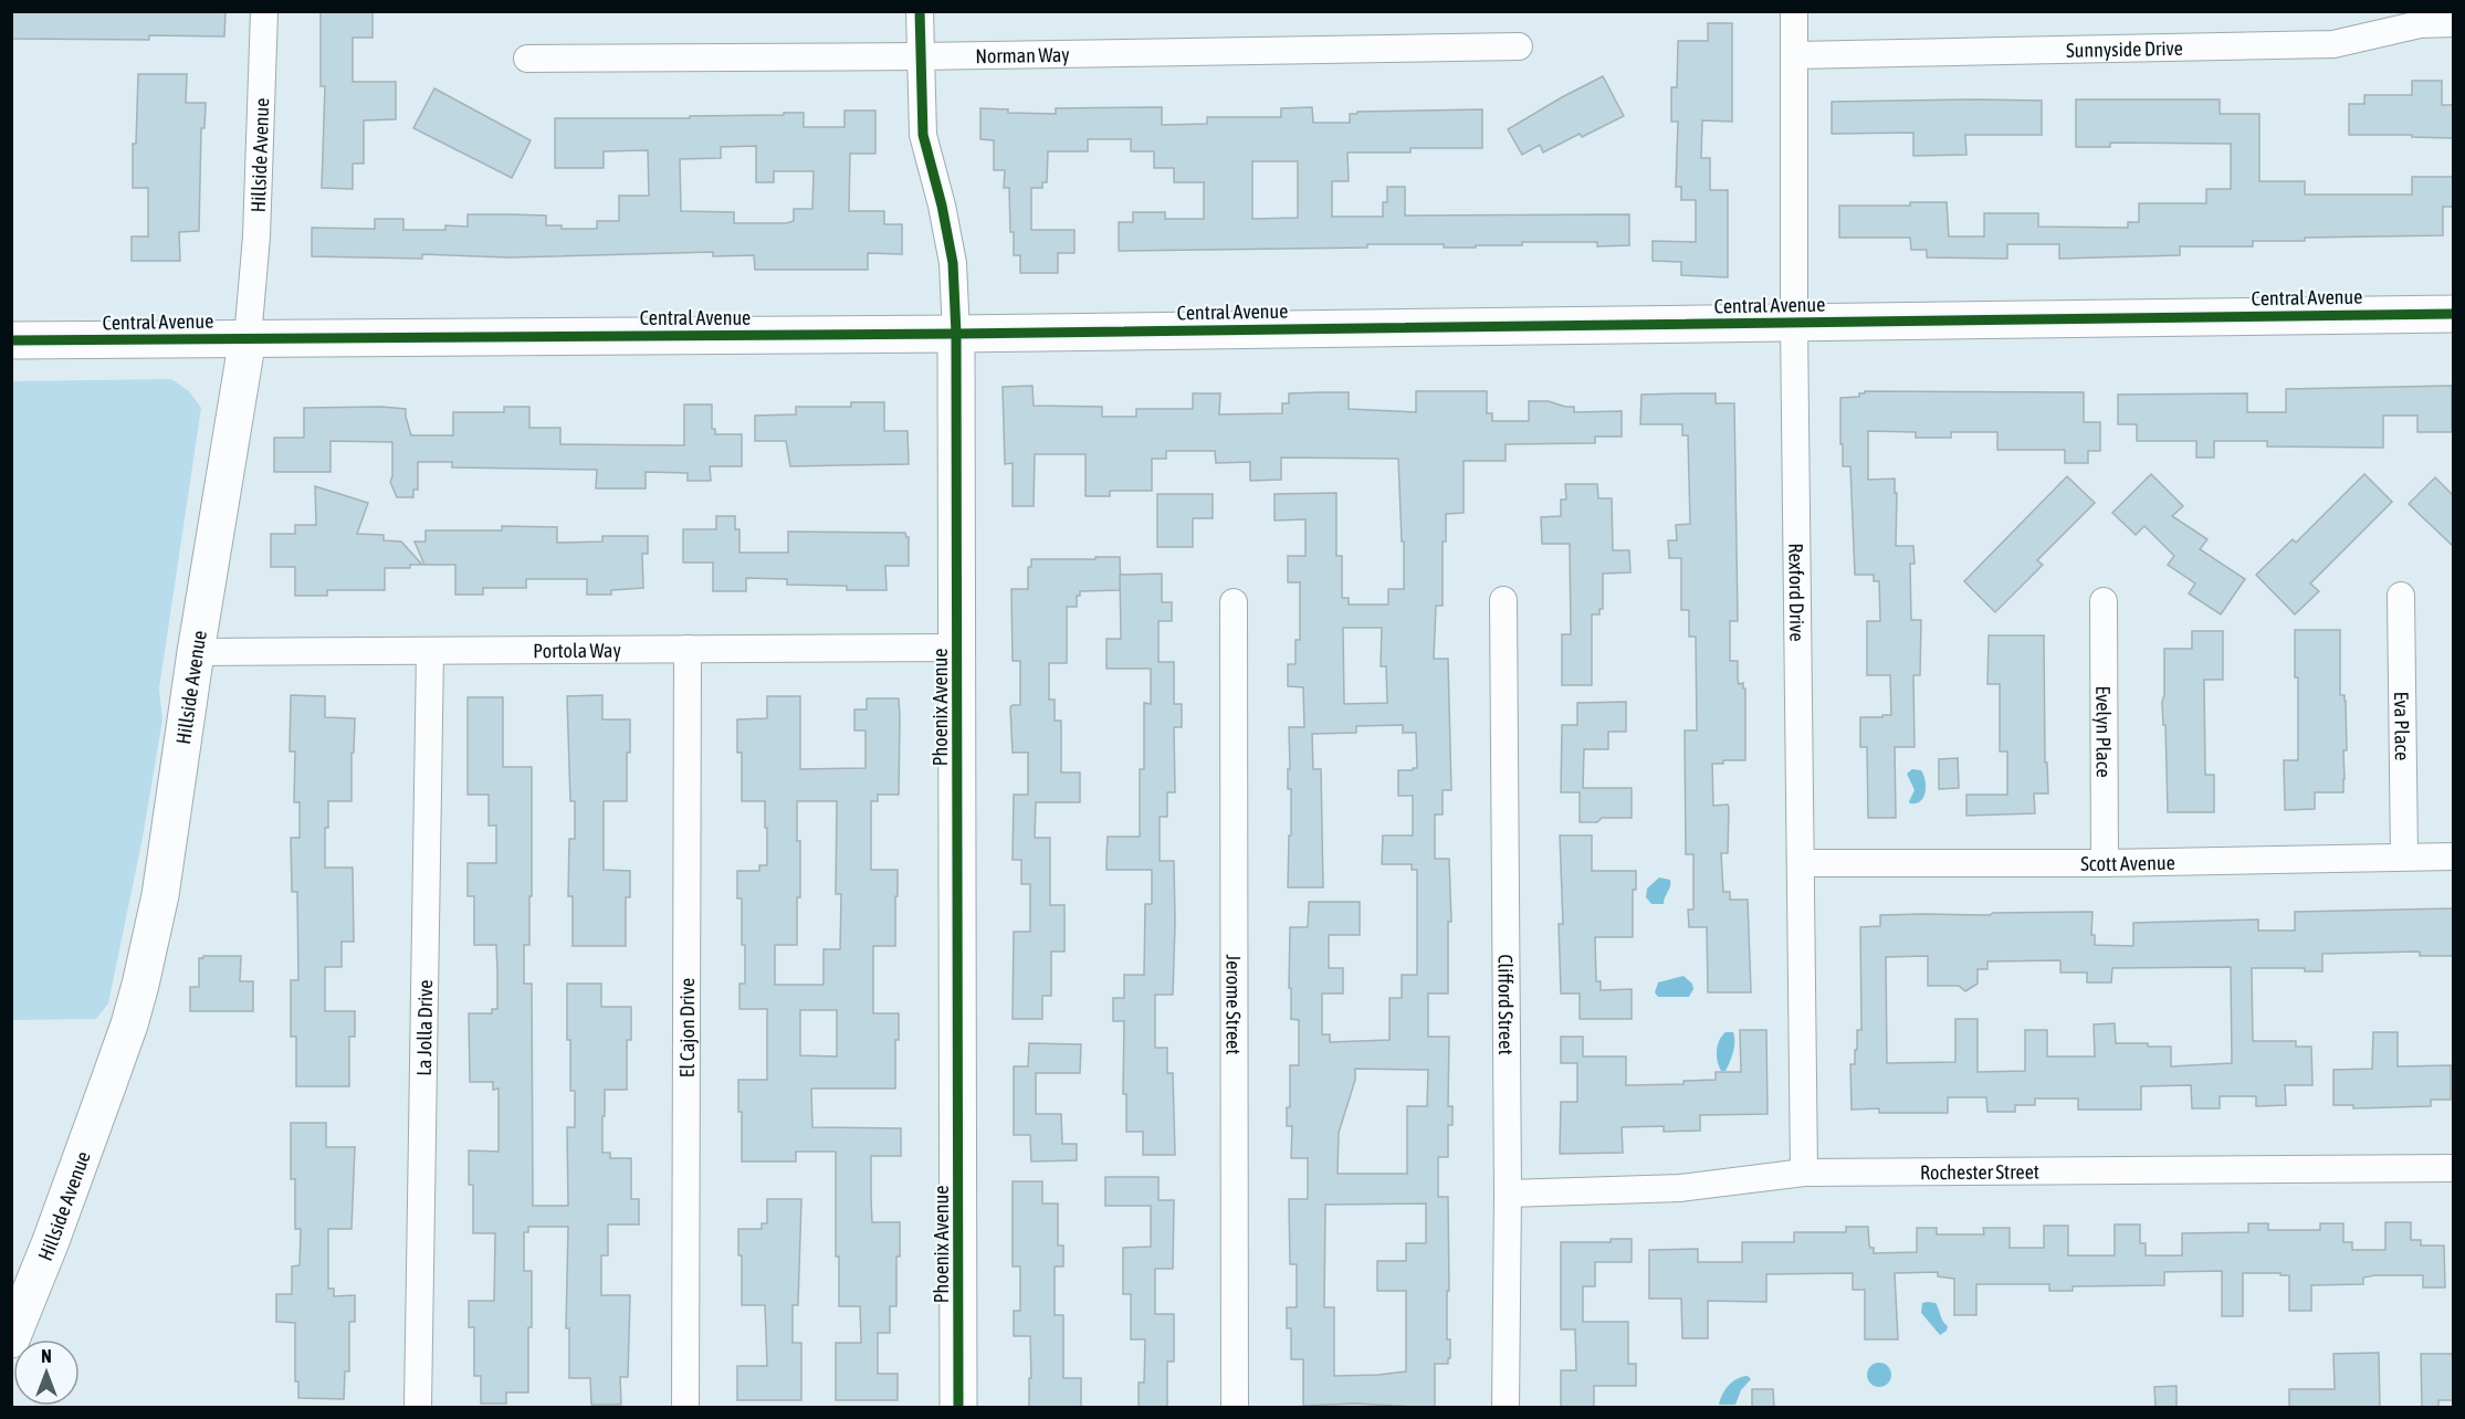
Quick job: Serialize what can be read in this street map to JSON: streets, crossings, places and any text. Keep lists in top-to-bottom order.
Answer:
{
  "streets": {
    "main road": ["Hillside Avenue", "Central Avenue", "Phoenix Avenue"],
    "street": [
      "Sunnyside Drive",
      "Norman Way",
      "Rexford Drive",
      "Portola Way",
      "Eva Place",
      "Evelyn Place",
      "Scott Avenue",
      "Clifford Street",
      "Jerome Street",
      "El Cajon Drive",
      "La Jolla Drive",
      "Rochester Street"
    ]
  },
  "crossings": [
    ["Sunnyside Drive", "Rexford Drive"],
    ["Norman Way", "Phoenix Avenue"],
    ["Hillside Avenue", "Central Avenue"],
    ["Hillside Avenue", "Portola Way"],
    ["Central Avenue", "Rexford Drive"],
    ["Central Avenue", "Phoenix Avenue"],
    ["Rexford Drive", "Scott Avenue"],
    ["Rexford Drive", "Rochester Street"],
    ["Portola Way", "Phoenix Avenue"],
    ["Portola Way", "El Cajon Drive"],
    ["Portola Way", "La Jolla Drive"],
    ["Eva Place", "Scott Avenue"],
    ["Evelyn Place", "Scott Avenue"],
    ["Clifford Street", "Rochester Street"]
  ],
  "north": "top"
}
